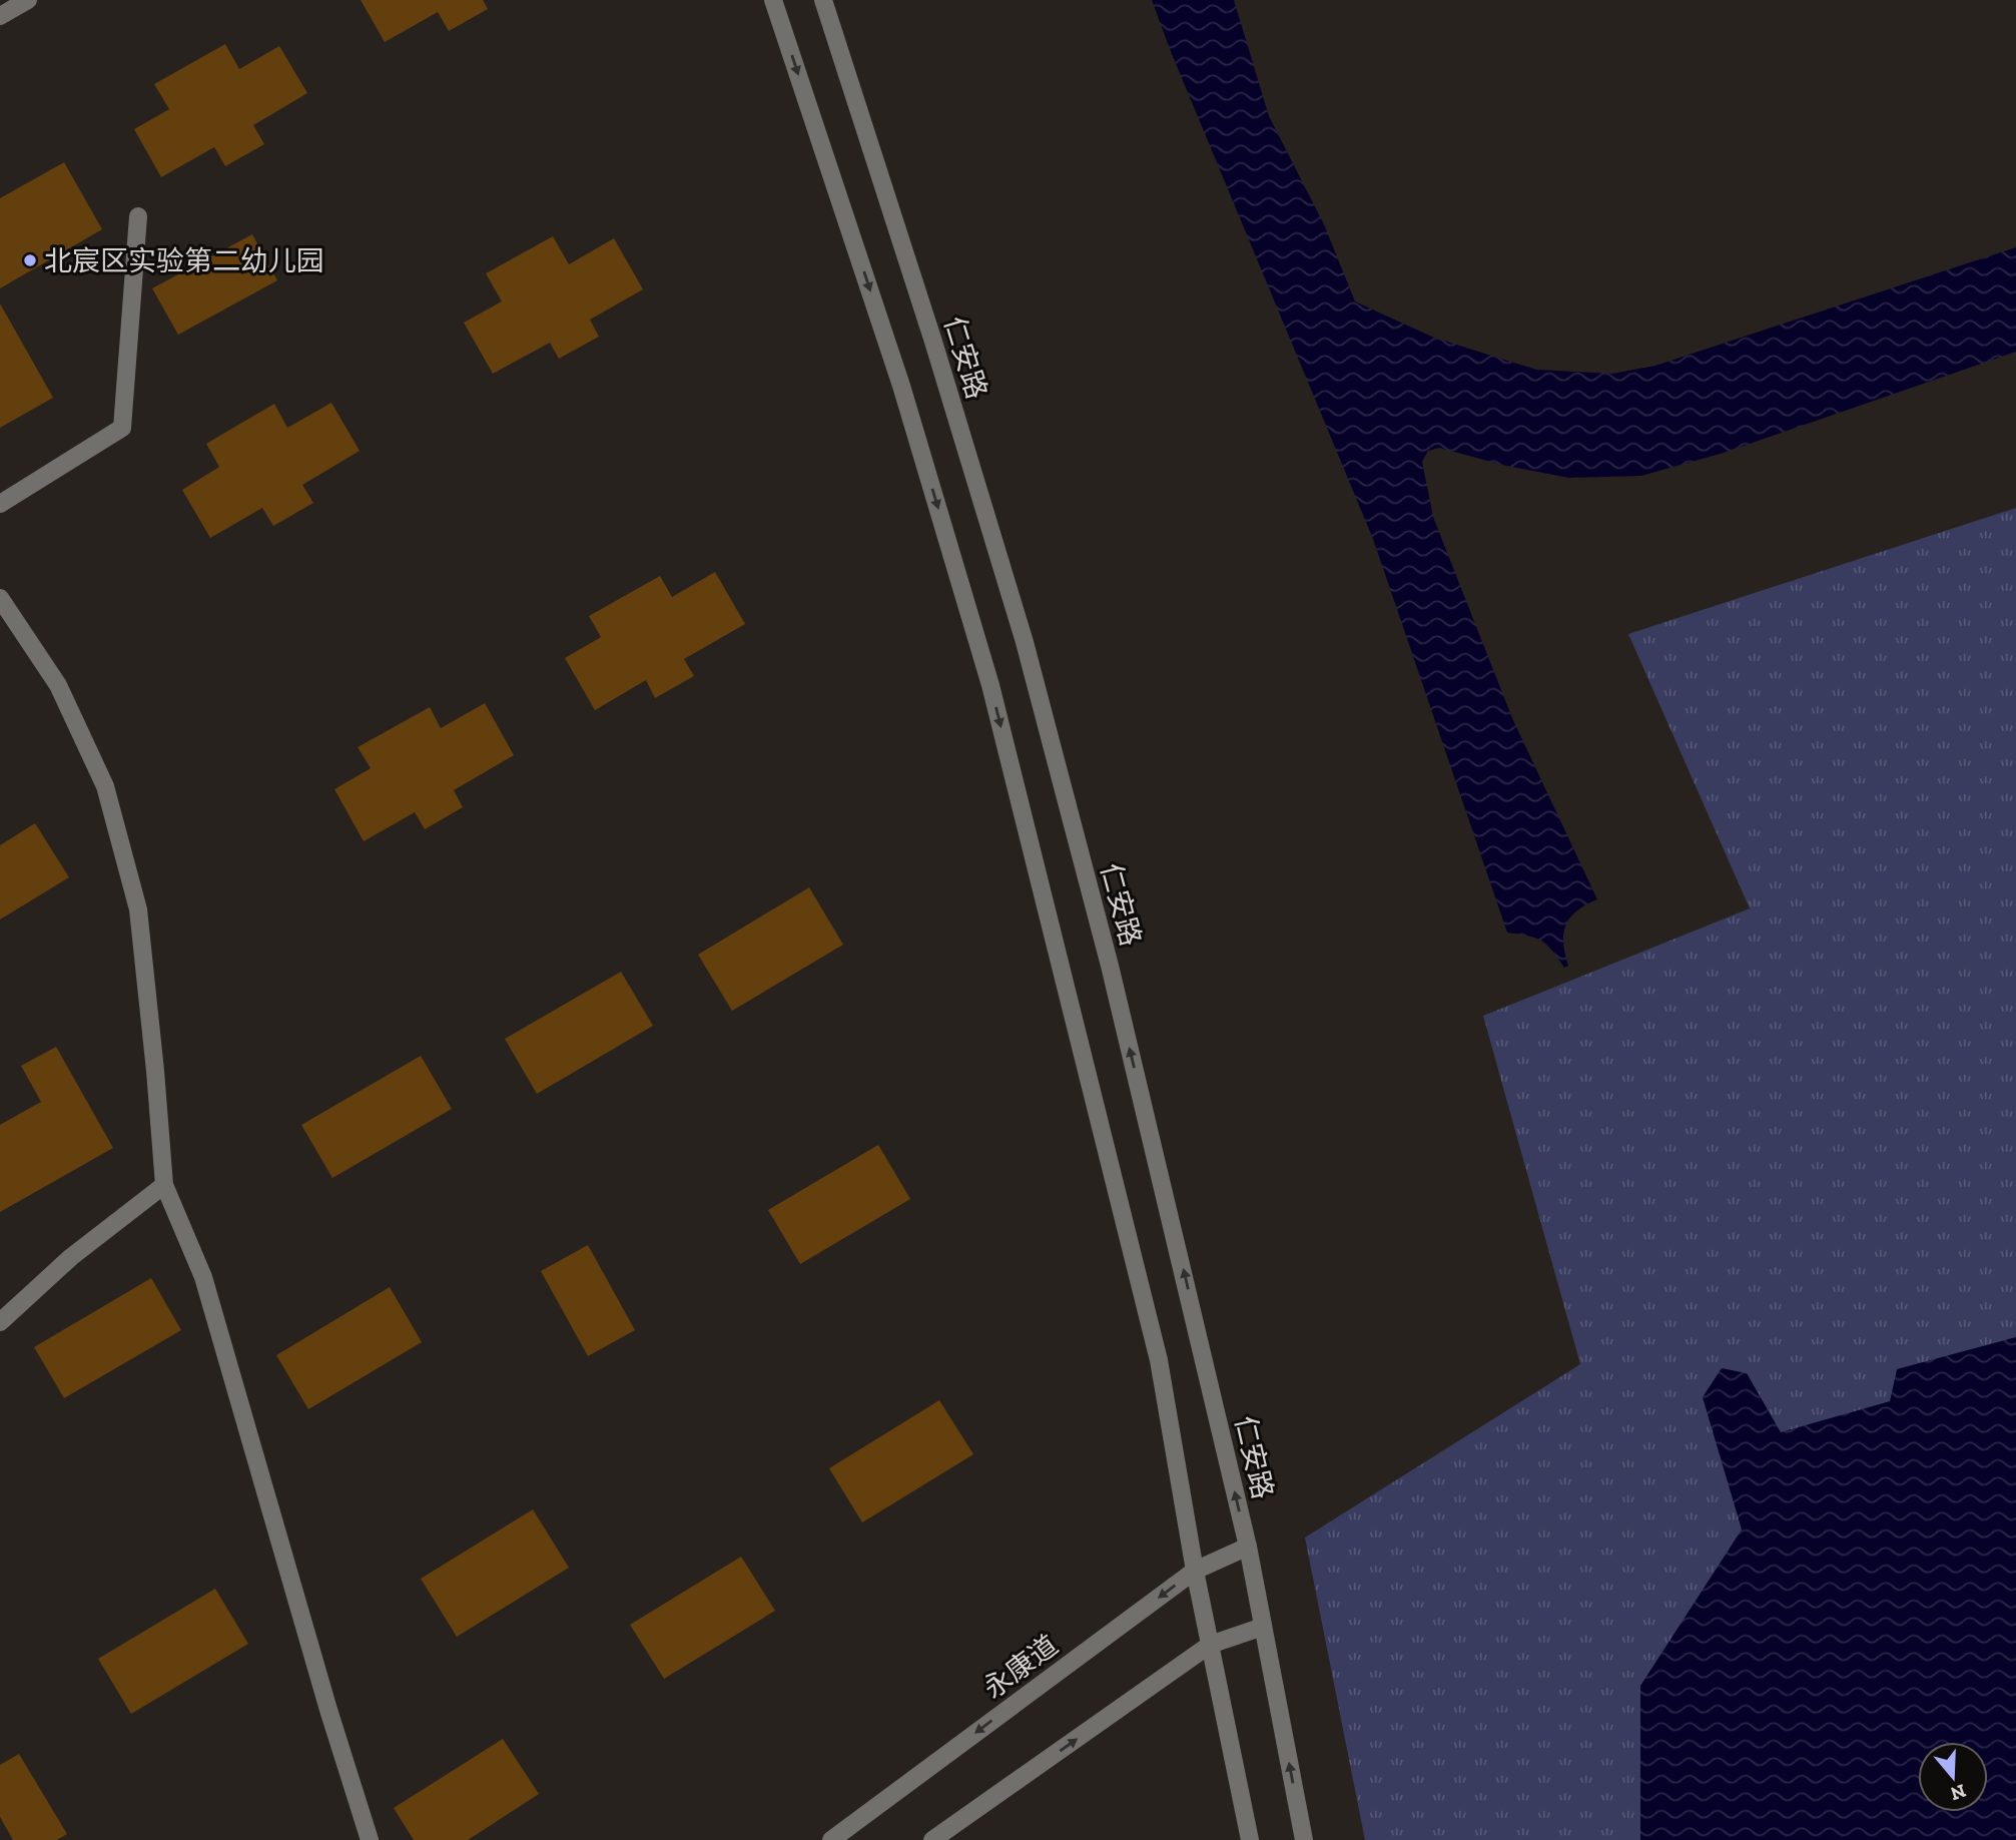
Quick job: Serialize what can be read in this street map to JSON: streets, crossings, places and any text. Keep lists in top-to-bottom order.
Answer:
{
  "streets": {
    "street": ["仁安路", "永康道"]
  },
  "crossings": [
    ["仁安路", "永康道"]
  ],
  "places": ["北宸区实验第二幼儿园"],
  "north": "bottom"
}
